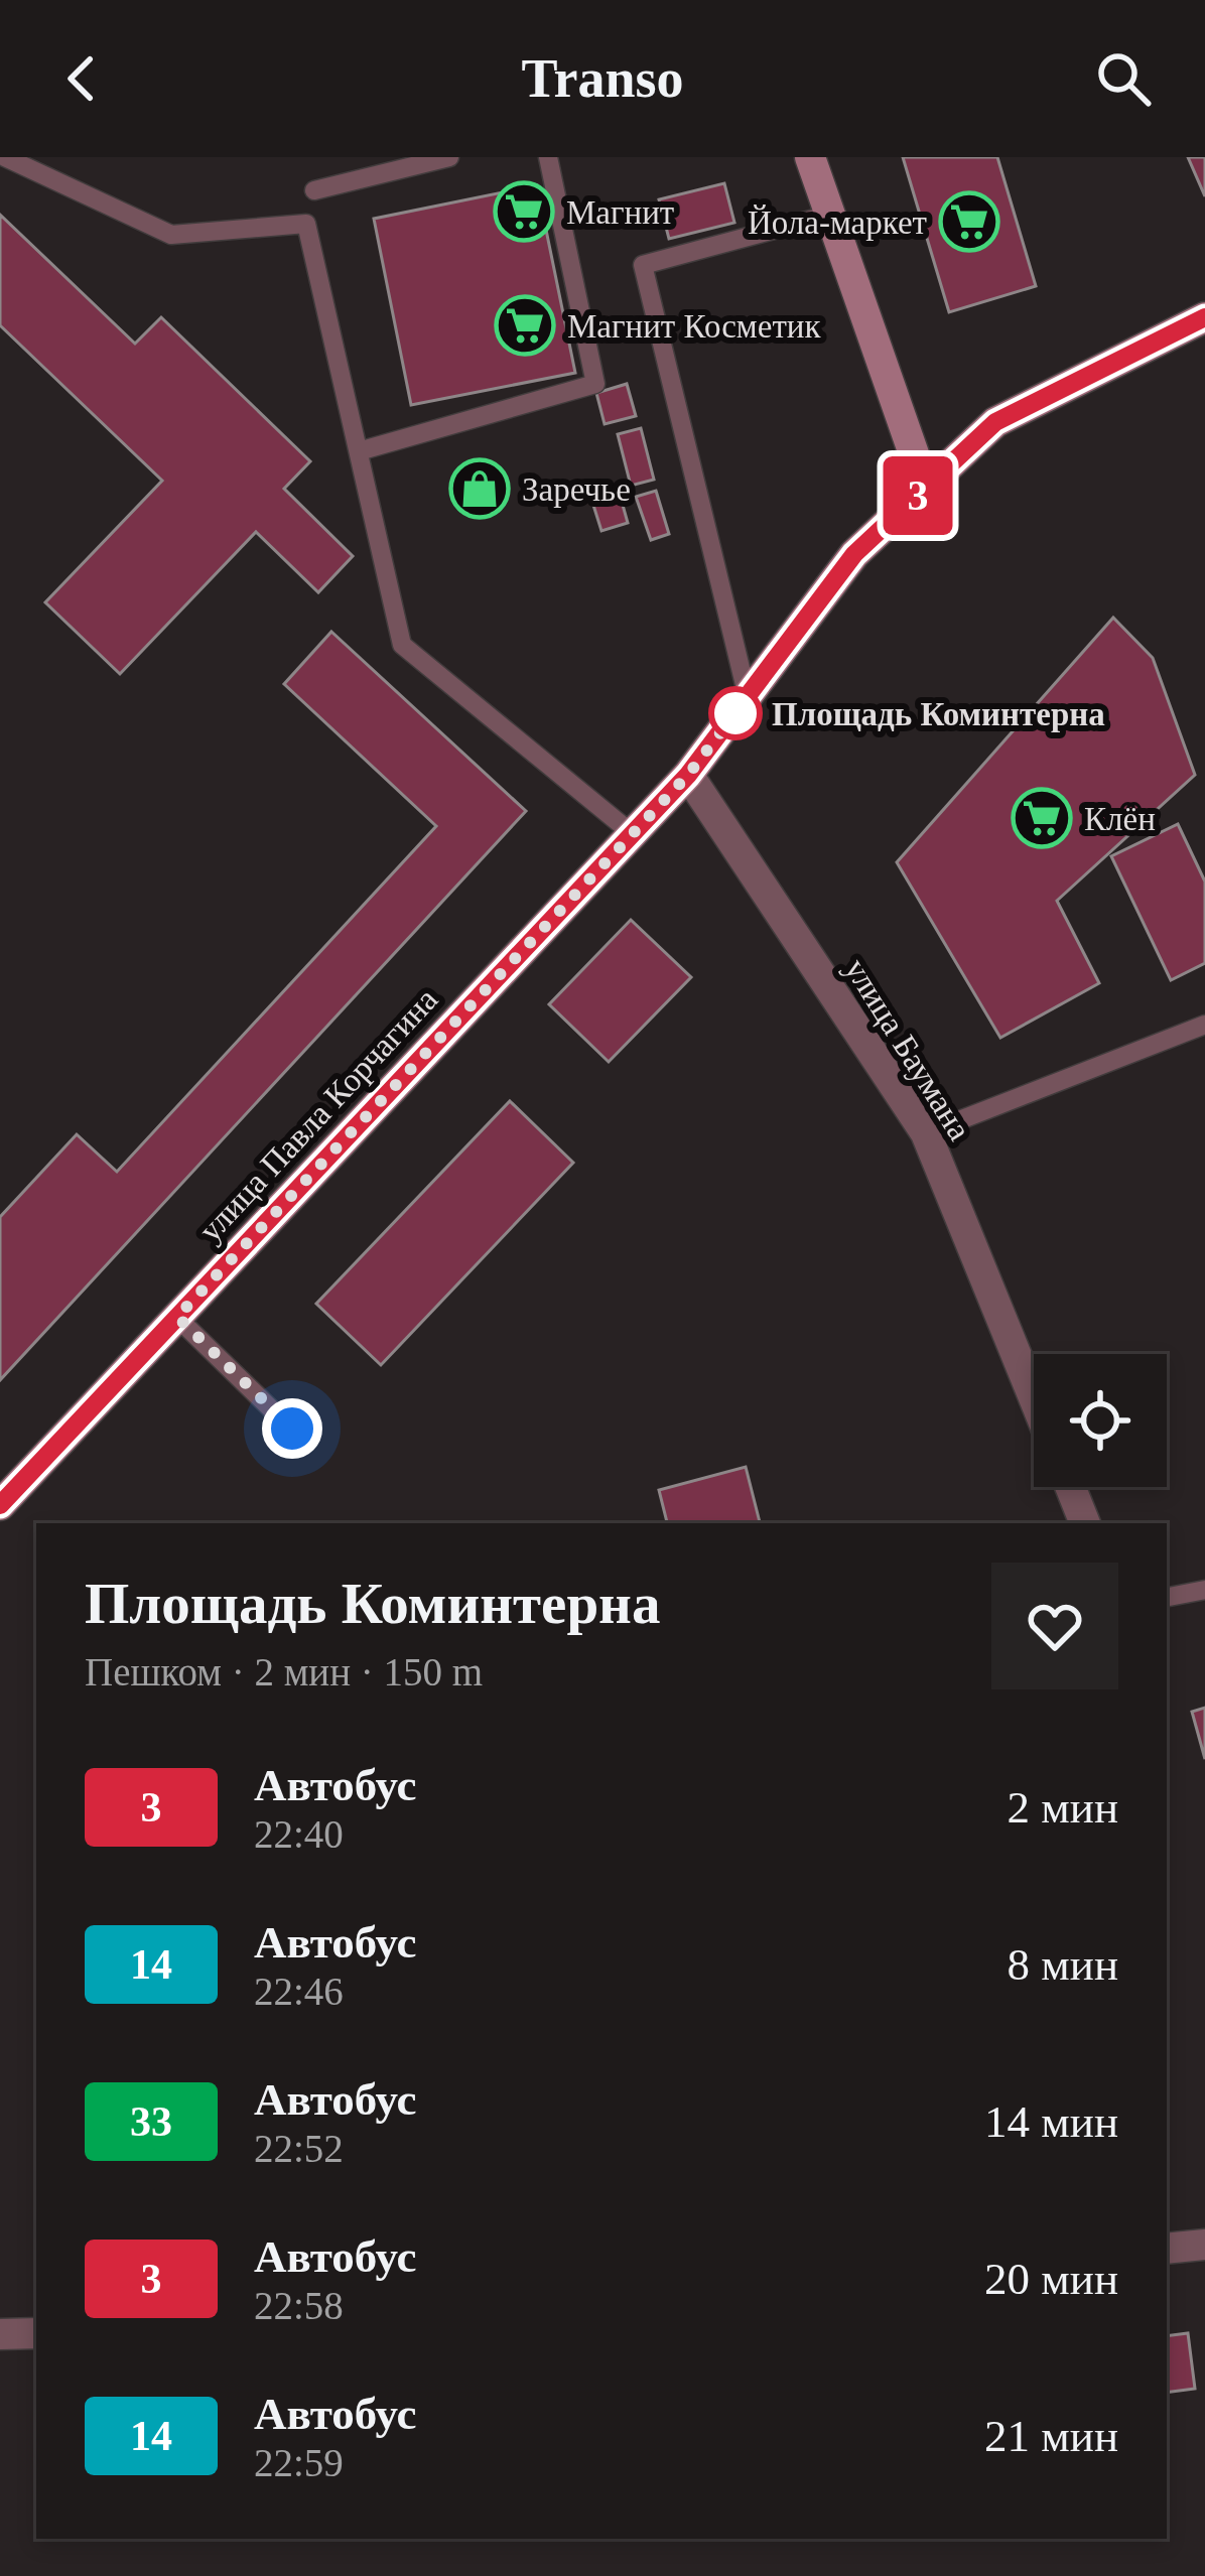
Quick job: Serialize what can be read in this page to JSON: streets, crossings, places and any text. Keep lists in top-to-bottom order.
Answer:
{
  "streets": {
    "main road": ["улица Павла Корчагина"],
    "street": ["улица Баумана"]
  },
  "crossings": [
    ["улица Баумана", "улица Павла Корчагина"]
  ],
  "places": {
    "supermarket": [
      "Магнит",
      "Йола-маркет",
      "Магнит Косметик",
      "Клён"
    ],
    "shop": ["Заречье"],
    "other": ["Площадь Коминтерна"]
  },
  "lines": ["bus line 3"],
  "page": {
    "header": "Transo",
    "on_map": "3",
    "heading": ["Площадь Коминтерна", "Пешком · 2 мин · 150 m"],
    "list": [
      {
        "mark": "3",
        "name": "Автобус",
        "note": "22:40",
        "value": "2 мин"
      },
      {
        "mark": "14",
        "name": "Автобус",
        "note": "22:46",
        "value": "8 мин"
      },
      {
        "mark": "33",
        "name": "Автобус",
        "note": "22:52",
        "value": "14 мин"
      },
      {
        "mark": "3",
        "name": "Автобус",
        "note": "22:58",
        "value": "20 мин"
      },
      {
        "mark": "14",
        "name": "Автобус",
        "note": "22:59",
        "value": "21 мин"
      }
    ]
  }
}
